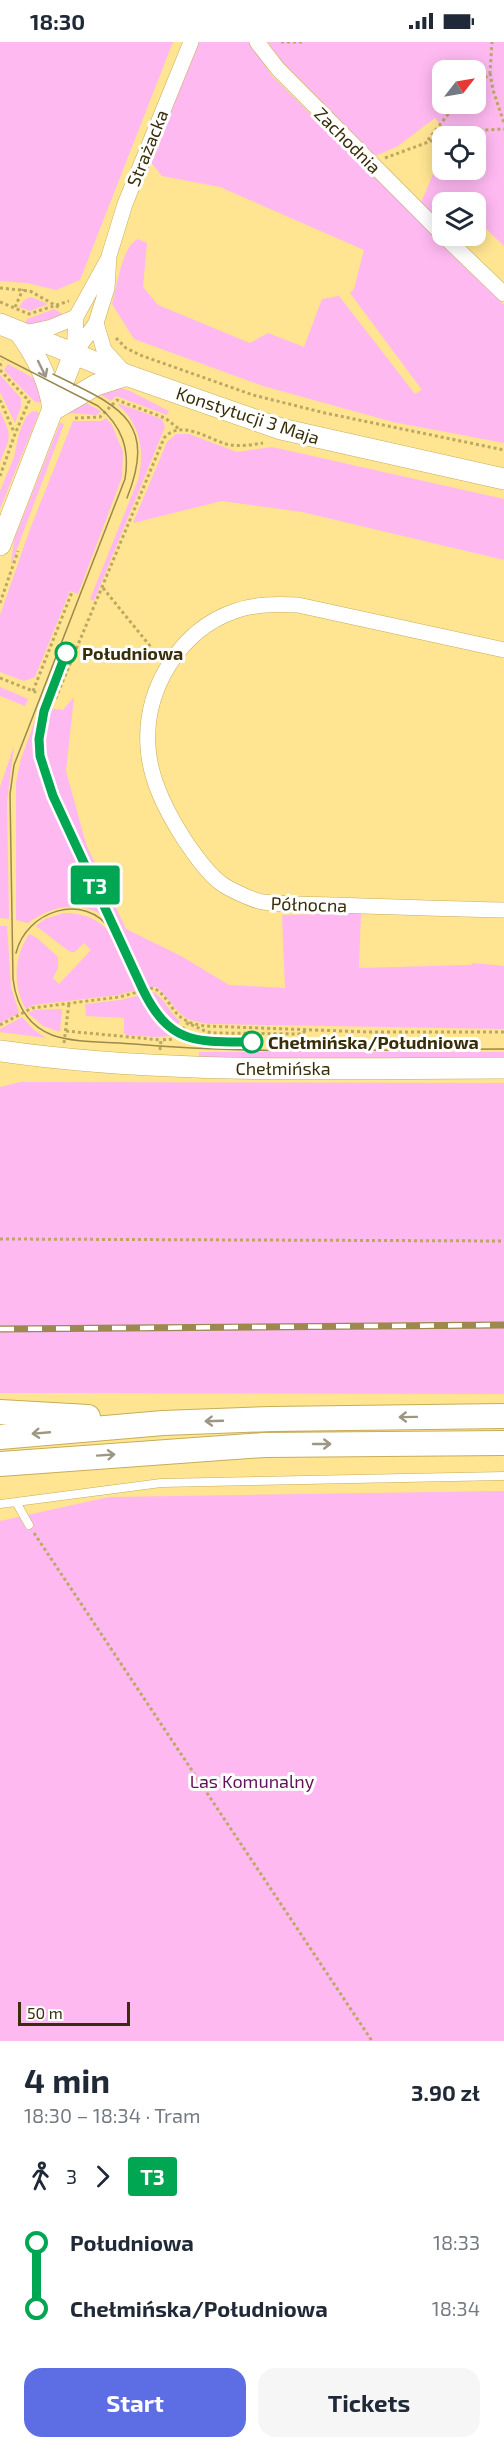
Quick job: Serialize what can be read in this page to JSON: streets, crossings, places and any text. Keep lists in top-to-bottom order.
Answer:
{
  "streets": {
    "street": [
      "Zachodnia",
      "Strażacka",
      "Konstytucji 3 Maja",
      "Północna",
      "Chełmińska"
    ]
  },
  "crossings": [
    ["Strażacka", "Konstytucji 3 Maja"]
  ],
  "parks": ["Las Komunalny"],
  "places": ["Południowa", "Chełmińska/Południowa"],
  "lines": ["tram line T3"],
  "scale_bar": "50 m",
  "north": "top right",
  "page": {
    "status": "18:30",
    "on_map": "T3",
    "scale": "50 m",
    "heading": ["4 min", "18:30 – 18:34 · Tram", "3.90 zł"],
    "legs": ["3", "T3"],
    "list": [
      {
        "name": "Południowa",
        "value": "18:33"
      },
      {
        "name": "Chełmińska/Południowa",
        "value": "18:34"
      }
    ],
    "buttons": ["Start", "Tickets"]
  }
}
